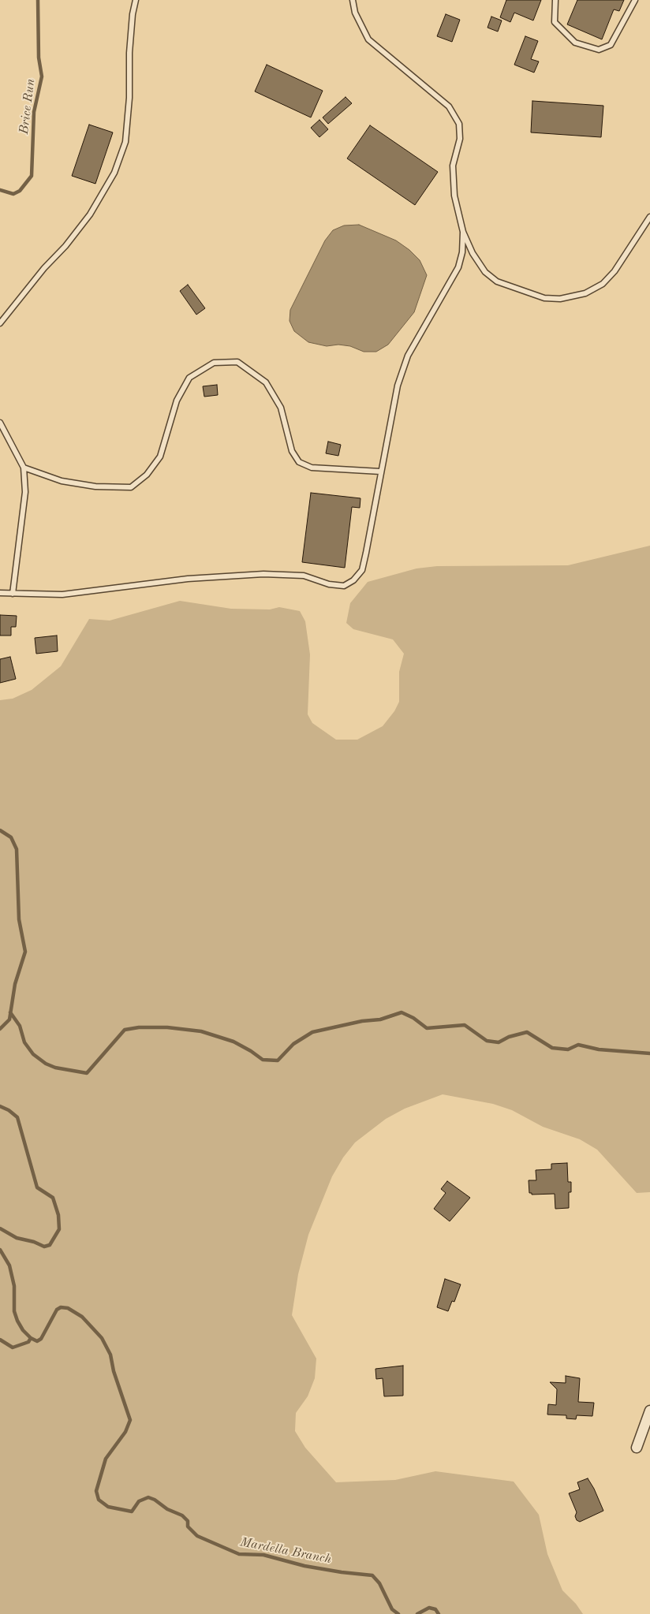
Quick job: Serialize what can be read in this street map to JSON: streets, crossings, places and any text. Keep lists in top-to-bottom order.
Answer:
{
  "water": ["Brice Run", "Mardella Branch"]
}
